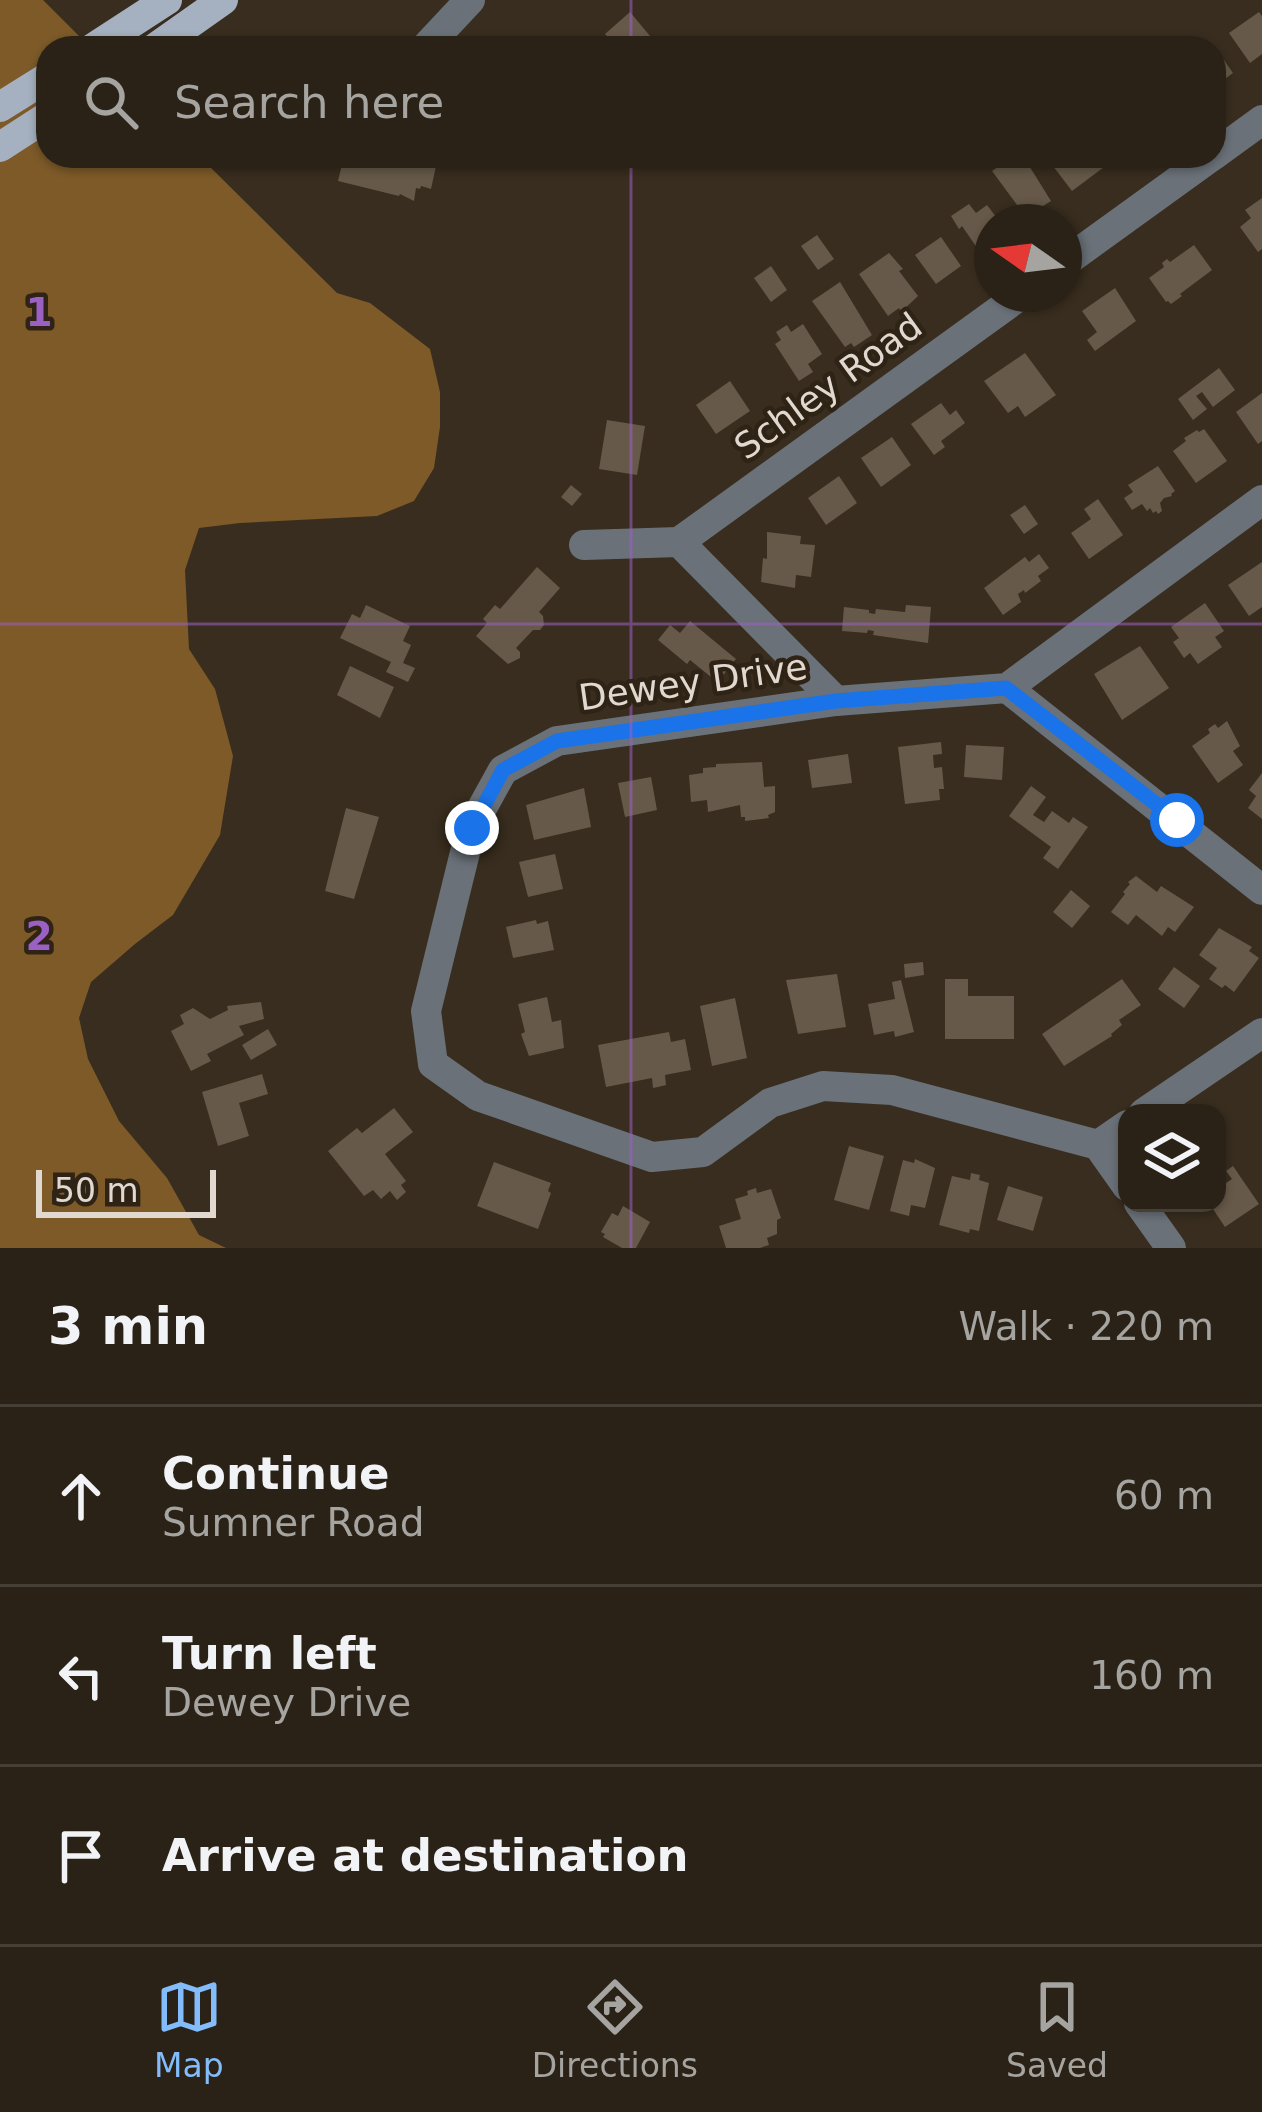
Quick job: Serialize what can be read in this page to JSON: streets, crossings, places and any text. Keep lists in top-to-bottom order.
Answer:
{
  "streets": {
    "street": ["Schley Road", "Dewey Drive"]
  },
  "scale_bar": "50 m",
  "north": "left",
  "page": {
    "search": "Search here",
    "scale": "50 m",
    "heading": ["3 min", "Walk · 220 m"],
    "list": [
      ["Continue", "Sumner Road", "60 m"],
      ["Turn left", "Dewey Drive", "160 m"],
      "Arrive at destination"
    ],
    "nav": ["Map", "Directions", "Saved"]
  },
  "grid": {
    "rows": ["1", "2"]
  }
}
